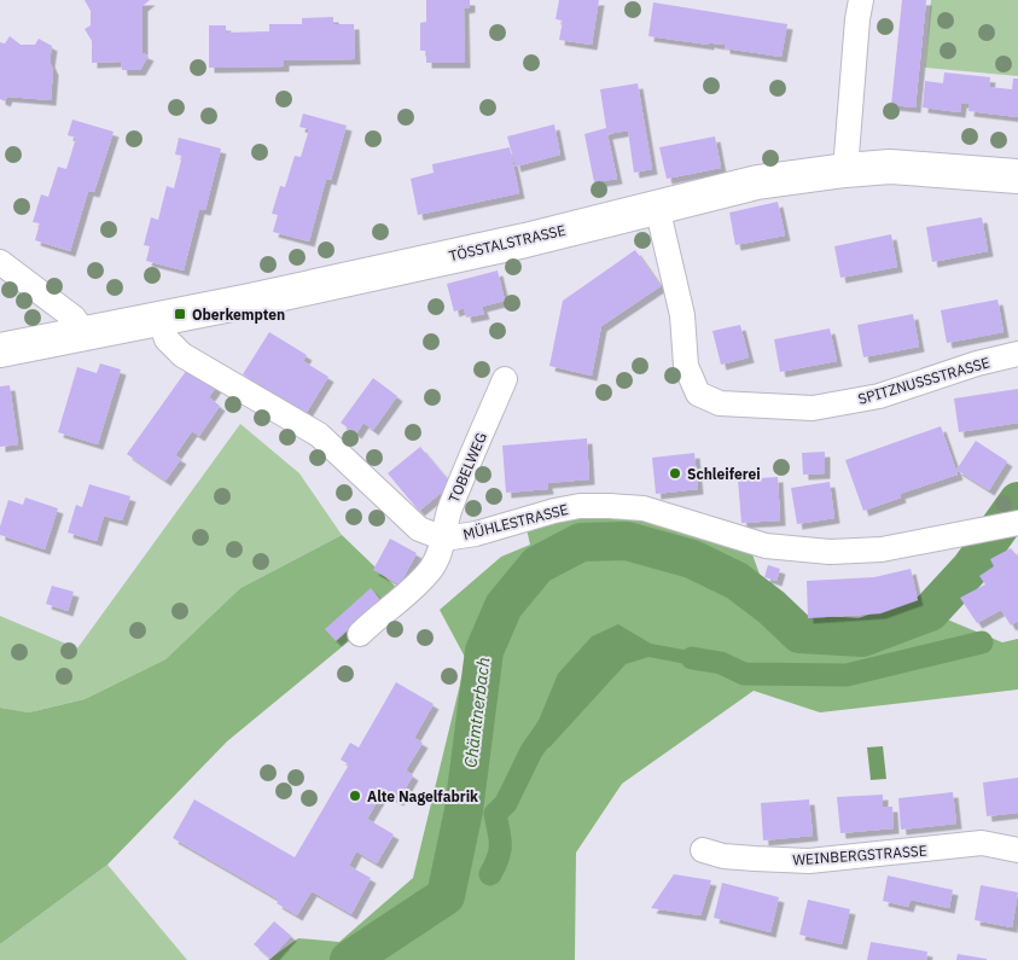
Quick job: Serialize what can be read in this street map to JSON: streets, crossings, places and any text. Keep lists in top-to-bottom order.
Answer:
{
  "streets": {
    "main road": ["TÖSSTALSTRASSE"],
    "street": [
      "SPITZNUSSSTRASSE",
      "TOBELWEG",
      "MÜHLESTRASSE",
      "WEINBERGSTRASSE"
    ]
  },
  "crossings": [
    ["TÖSSTALSTRASSE", "SPITZNUSSSTRASSE"],
    ["TÖSSTALSTRASSE", "MÜHLESTRASSE"],
    ["TOBELWEG", "MÜHLESTRASSE"]
  ],
  "water": ["Chämtnerbach"],
  "places": {
    "transit": ["Oberkempten"],
    "other": ["Schleiferei", "Alte Nagelfabrik"]
  }
}
